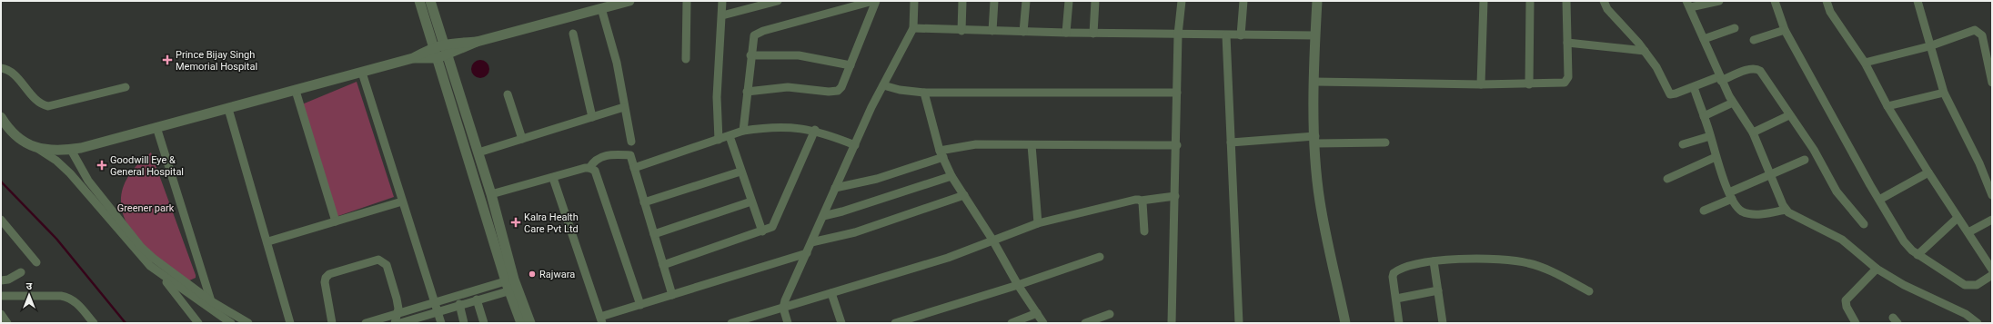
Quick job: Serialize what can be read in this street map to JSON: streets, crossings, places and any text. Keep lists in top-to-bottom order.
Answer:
{
  "parks": ["Greener park"],
  "places": {
    "health": ["Prince Bijay Singh Memorial Hospital", "Goodwill Eye & General Hospital", "Kalra Health Care Pvt Ltd"],
    "other": ["Rajwara"]
  },
  "north": "top"
}
